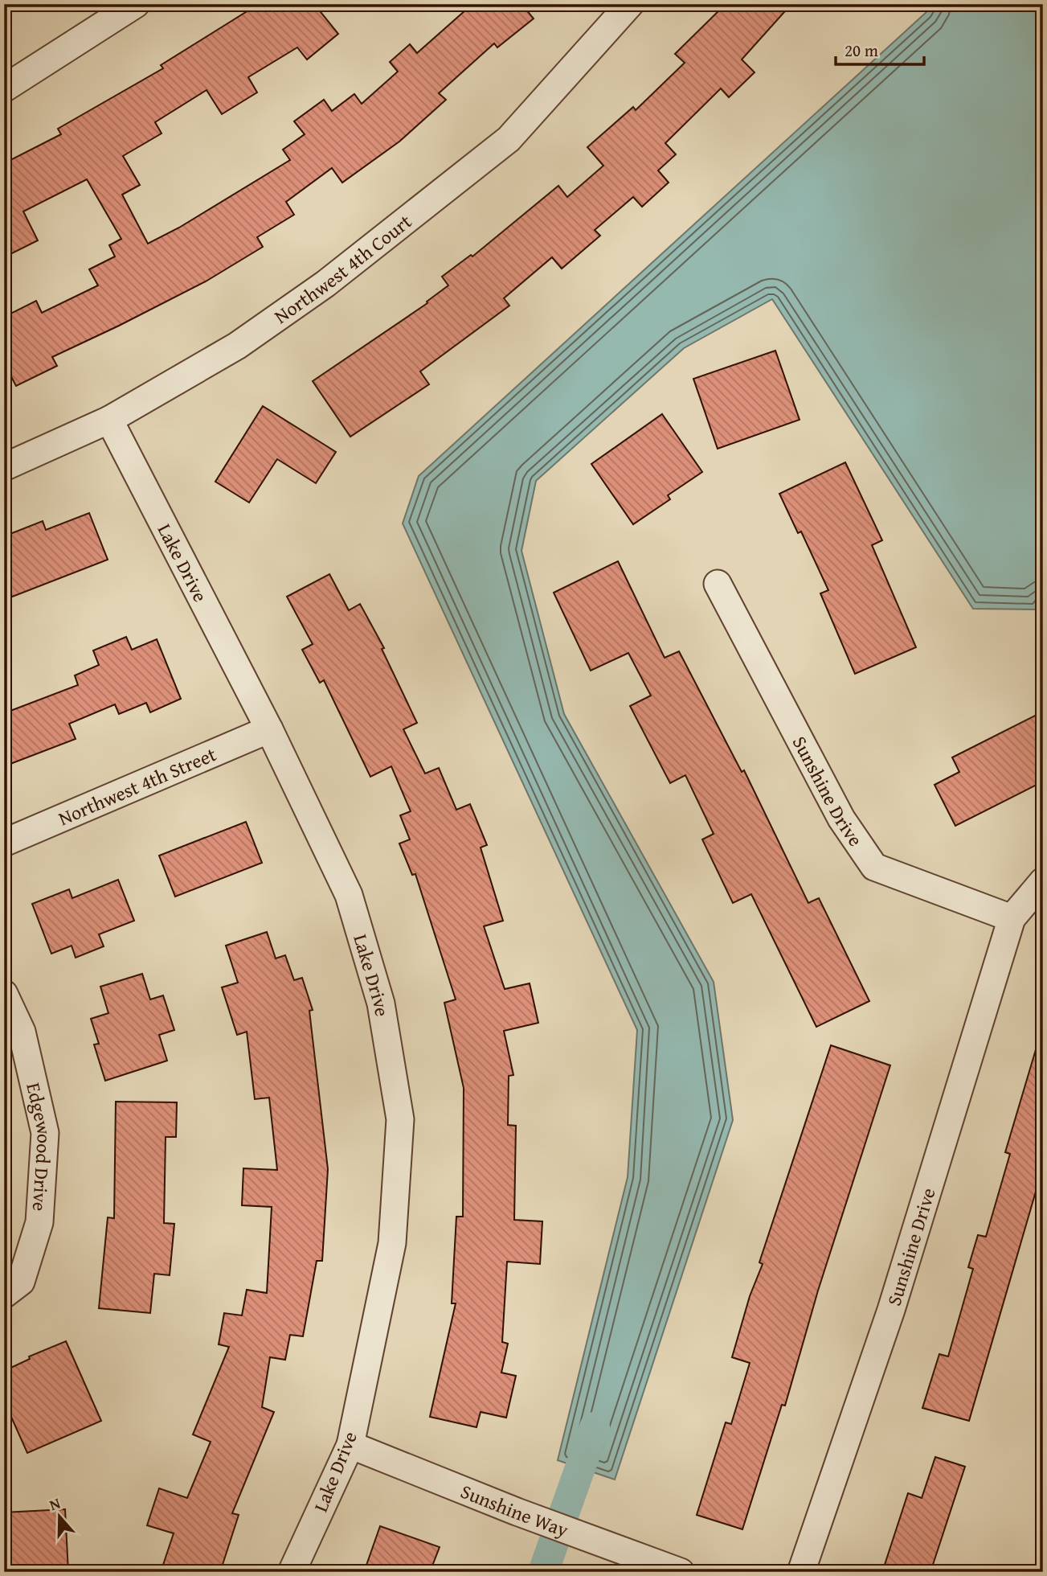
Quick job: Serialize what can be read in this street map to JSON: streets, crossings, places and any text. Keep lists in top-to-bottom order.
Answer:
{
  "streets": {
    "street": [
      "Northwest 4th Court",
      "Lake Drive",
      "Northwest 4th Street",
      "Sunshine Drive",
      "Edgewood Drive",
      "Sunshine Way"
    ]
  },
  "crossings": [
    ["Northwest 4th Court", "Lake Drive"],
    ["Lake Drive", "Northwest 4th Street"],
    ["Lake Drive", "Sunshine Way"]
  ],
  "scale_bar": "20 m",
  "north": "top"
}
